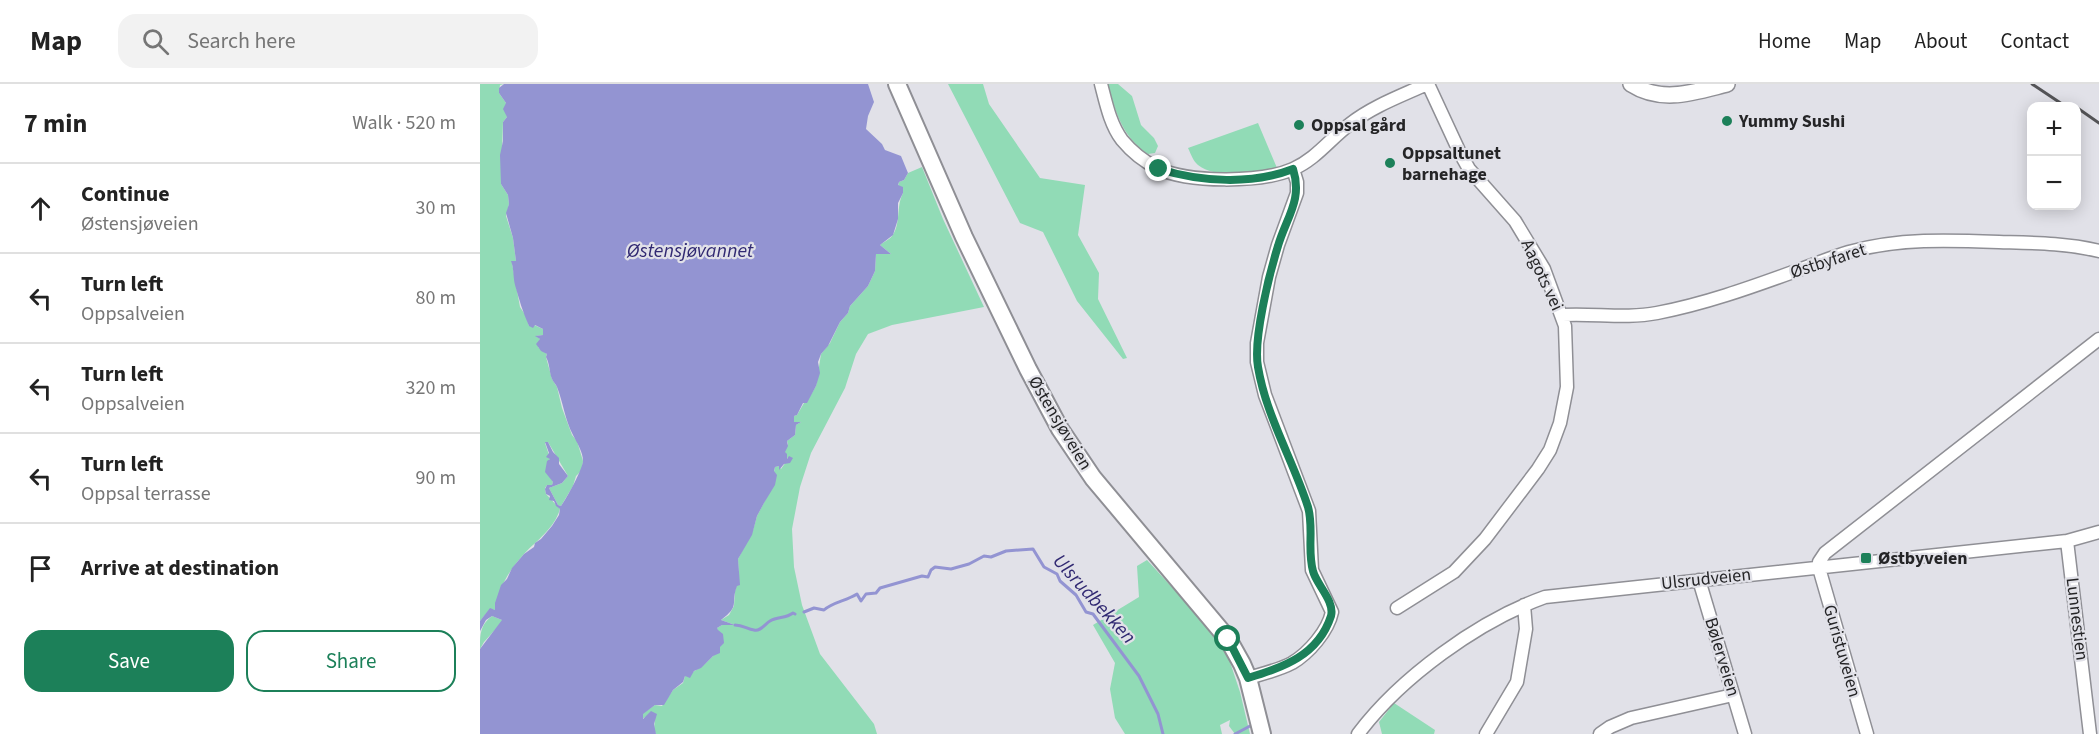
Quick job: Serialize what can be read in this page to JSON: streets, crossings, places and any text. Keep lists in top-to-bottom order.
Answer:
{
  "streets": {
    "main road": ["Østensjøveien"],
    "street": [
      "Østbyfaret",
      "Aagots vei",
      "Ulsrudveien",
      "Lunnestien",
      "Guristuveien",
      "Bølerveien"
    ]
  },
  "crossings": [
    ["Østbyfaret", "Aagots vei"],
    ["Ulsrudveien", "Lunnestien"],
    ["Ulsrudveien", "Guristuveien"],
    ["Ulsrudveien", "Bølerveien"]
  ],
  "water": ["Østensjøvannet", "Ulsrudbekken"],
  "places": {
    "other": ["Yummy Sushi", "Oppsal gård", "Oppsaltunet barnehage"],
    "transit": ["Østbyveien"]
  },
  "page": {
    "header": "Map",
    "search": "Search here",
    "nav": [
      "Home",
      "Map",
      "About",
      "Contact"
    ],
    "heading": ["7 min", "Walk · 520 m"],
    "map_buttons": ["+", "−"],
    "list": [
      ["Continue", "Østensjøveien", "30 m"],
      ["Turn left", "Oppsalveien", "80 m"],
      ["Turn left", "Oppsalveien", "320 m"],
      ["Turn left", "Oppsal terrasse", "90 m"],
      "Arrive at destination"
    ],
    "buttons": ["Save", "Share"]
  }
}
